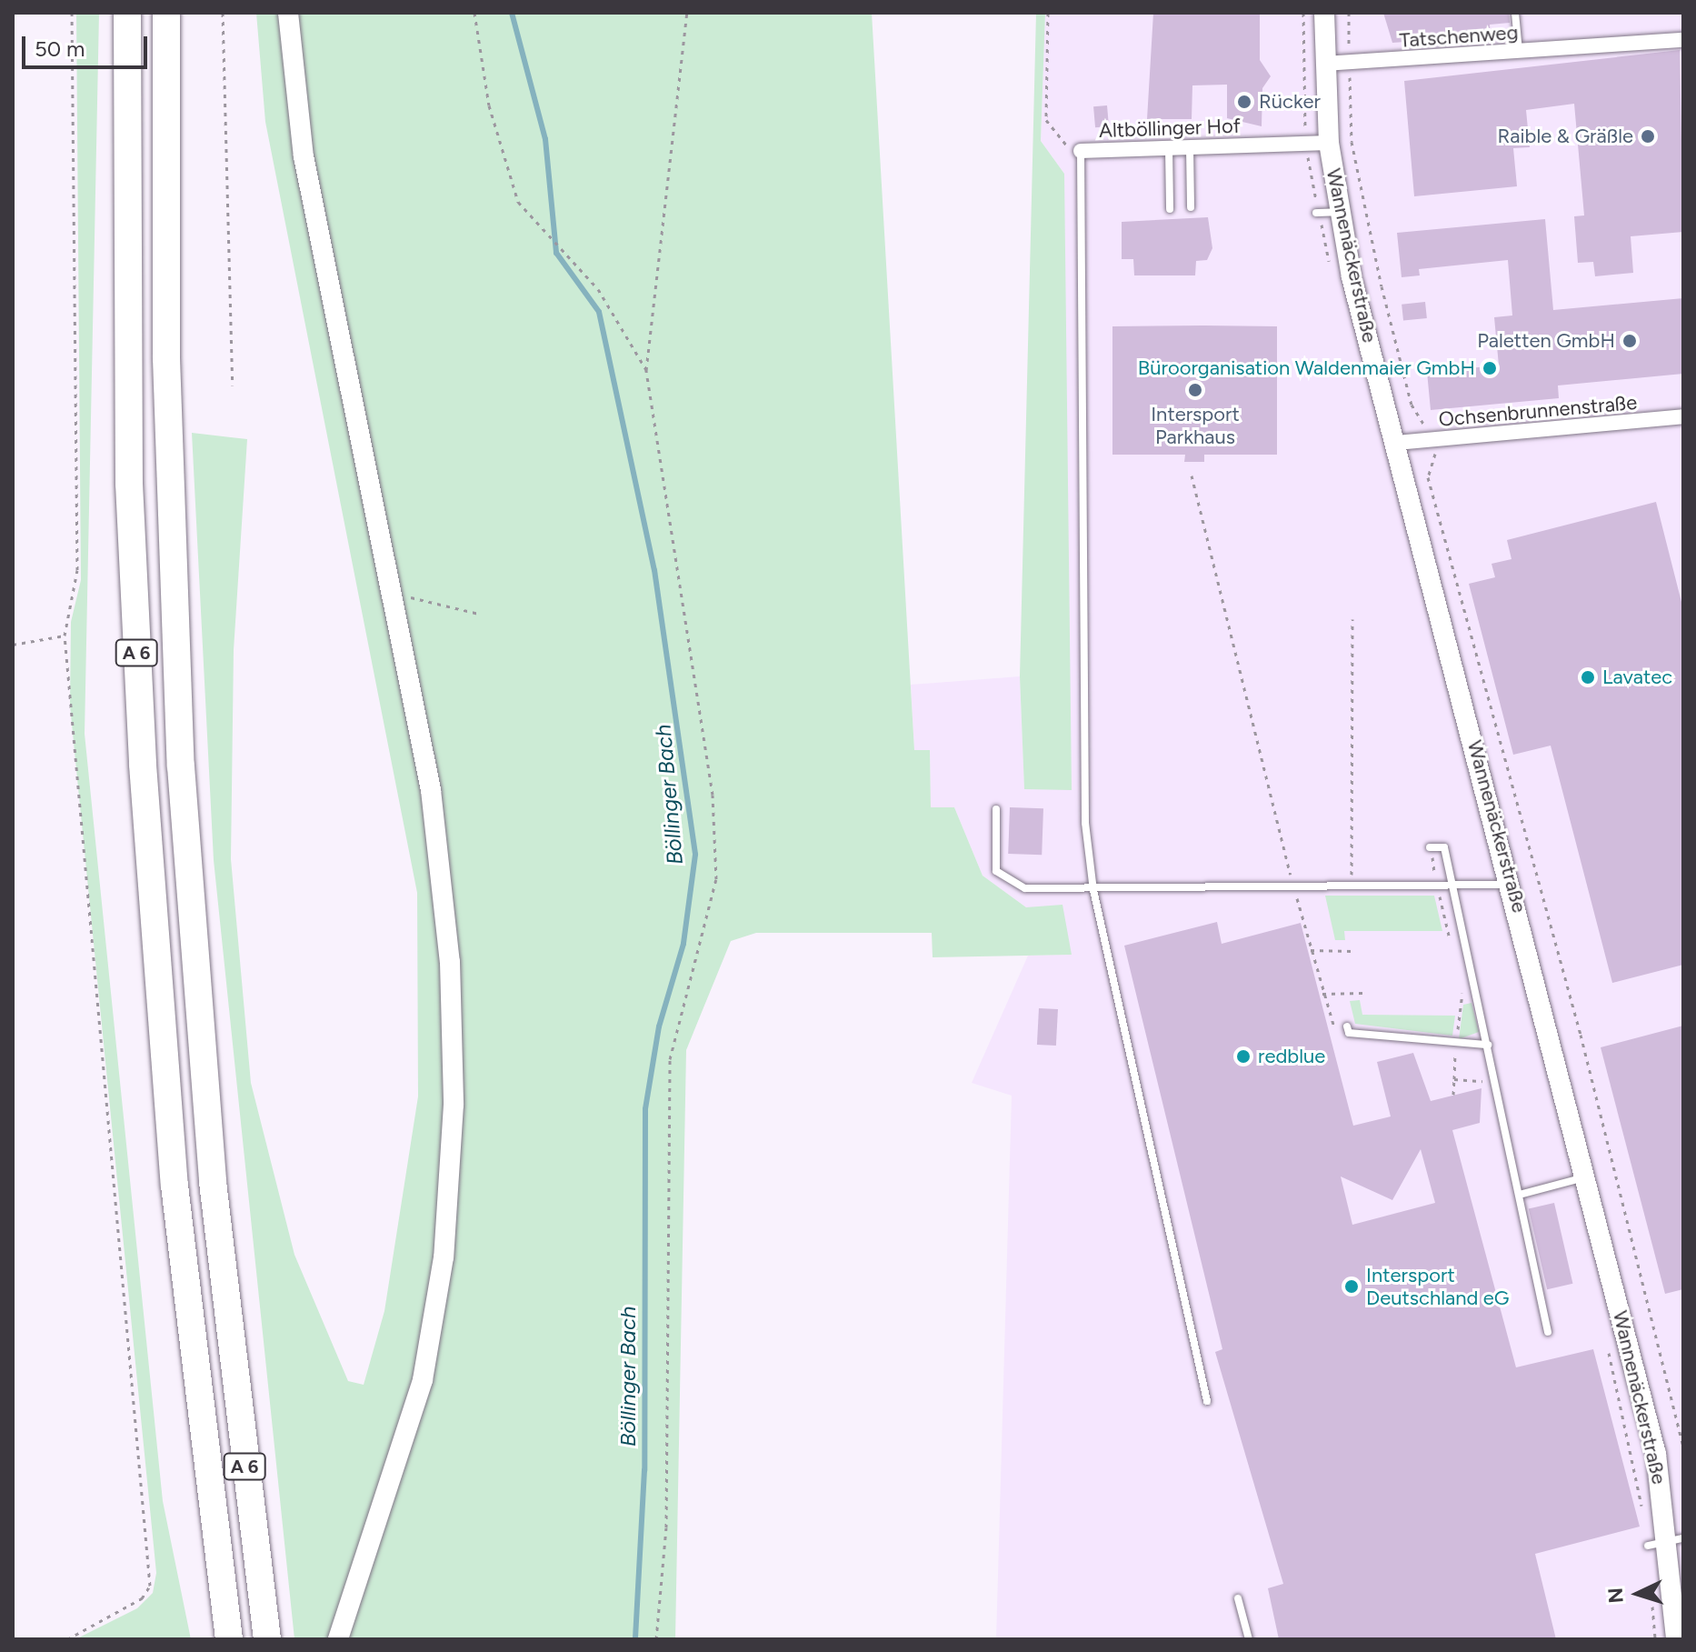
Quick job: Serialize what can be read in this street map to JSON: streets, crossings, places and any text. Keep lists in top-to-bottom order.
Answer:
{
  "streets": {
    "highway": ["A 6"],
    "street": [
      "Tatschenweg",
      "Altböllinger Hof",
      "Wannenäckerstraße",
      "Ochsenbrunnenstraße"
    ]
  },
  "crossings": [
    ["Tatschenweg", "Wannenäckerstraße"],
    ["Altböllinger Hof", "Wannenäckerstraße"],
    ["Wannenäckerstraße", "Ochsenbrunnenstraße"]
  ],
  "water": ["Böllinger Bach"],
  "places": [
    "Rücker",
    "Raible & Gräßle",
    "Paletten GmbH",
    "Büroorganisation Waldenmaier GmbH",
    "Intersport Parkhaus",
    "Lavatec",
    "redblue",
    "Intersport Deutschland eG"
  ],
  "scale_bar": "50 m",
  "north": "left"
}
